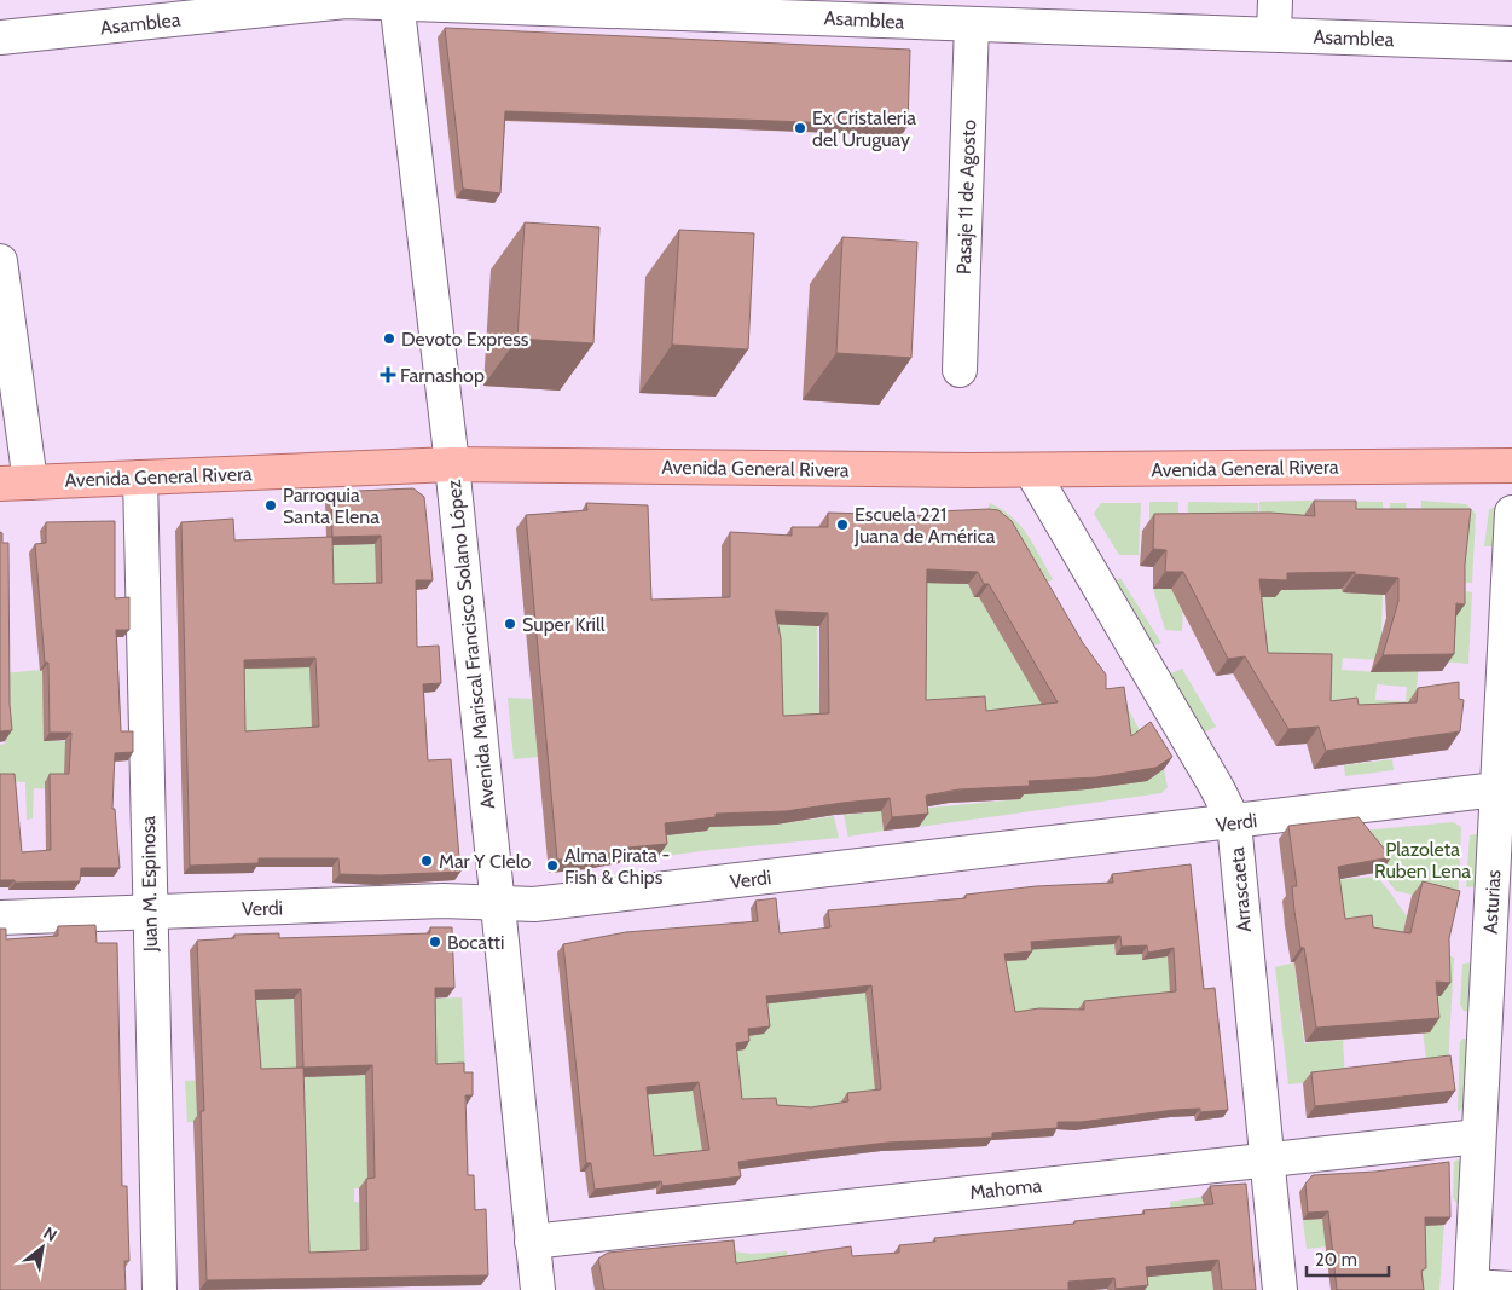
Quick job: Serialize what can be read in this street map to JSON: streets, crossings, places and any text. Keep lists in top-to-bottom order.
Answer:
{
  "streets": {
    "main road": ["Avenida General Rivera"],
    "street": [
      "Asamblea",
      "Pasaje 11 de Agosto",
      "Avenida Mariscal Francisco Solano López",
      "Verdi",
      "Juan M. Espinosa",
      "Arrascaeta",
      "Asturias",
      "Mahoma"
    ]
  },
  "crossings": [
    ["Asamblea", "Pasaje 11 de Agosto"],
    ["Asamblea", "Avenida Mariscal Francisco Solano López"],
    ["Avenida General Rivera", "Avenida Mariscal Francisco Solano López"],
    ["Avenida General Rivera", "Juan M. Espinosa"],
    ["Avenida General Rivera", "Arrascaeta"],
    ["Avenida Mariscal Francisco Solano López", "Verdi"],
    ["Avenida Mariscal Francisco Solano López", "Mahoma"],
    ["Verdi", "Juan M. Espinosa"],
    ["Verdi", "Arrascaeta"],
    ["Verdi", "Asturias"],
    ["Arrascaeta", "Mahoma"],
    ["Asturias", "Mahoma"]
  ],
  "parks": ["Plazoleta Ruben Lena"],
  "places": {
    "other": [
      "Ex Cristaleria del Uruguay",
      "Devoto Express",
      "Parroquia Santa Elena",
      "Escuela 221 Juana de América",
      "Super Krill",
      "Mar Y CIelo",
      "Alma Pirata - Fish & Chips",
      "Bocatti"
    ],
    "health": ["Farnashop"]
  },
  "scale_bar": "20 m",
  "north": "top right"
}
